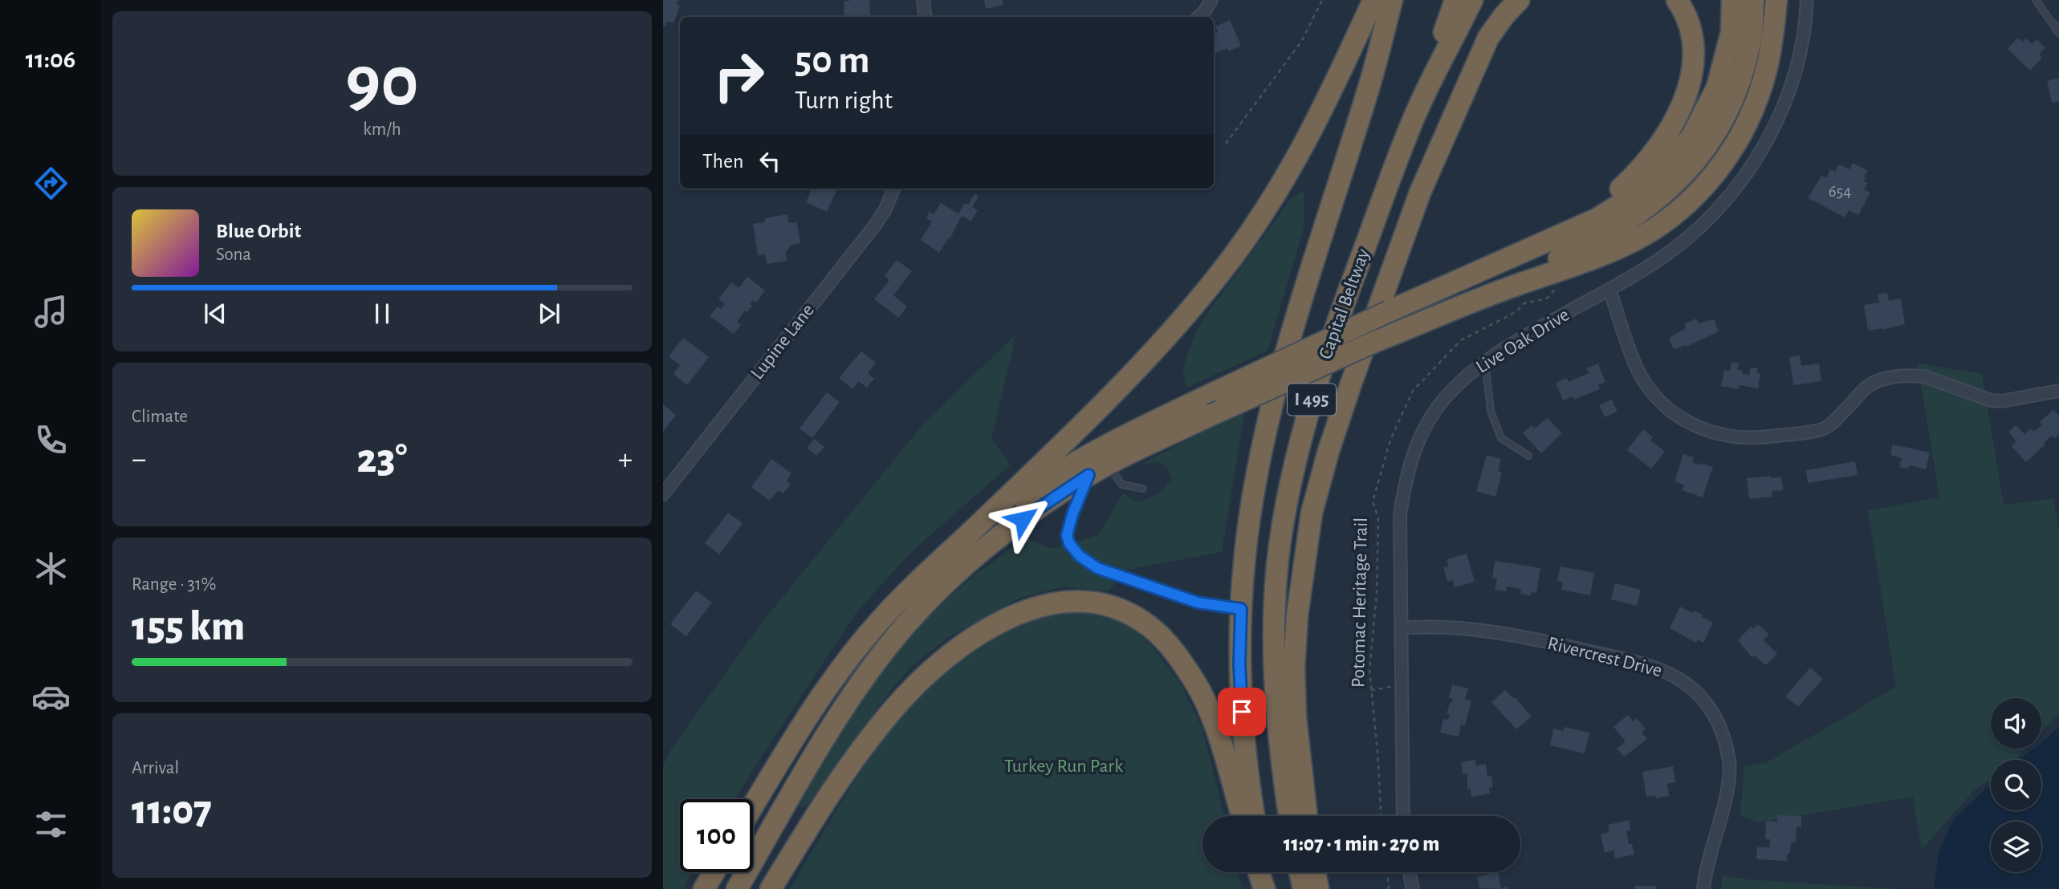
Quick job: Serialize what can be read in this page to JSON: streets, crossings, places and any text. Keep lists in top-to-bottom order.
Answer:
{
  "streets": {
    "highway": ["Capital Beltway", "I 495"],
    "street": ["Live Oak Drive", "Lupine Lane", "Rivercrest Drive"],
    "path": ["Potomac Heritage Trail"]
  },
  "crossings": [
    ["Live Oak Drive", "Rivercrest Drive"]
  ],
  "parks": ["Turkey Run Park"],
  "house_numbers": ["654"],
  "page": {
    "tabs": "11:06",
    "tile": [
      ["90", "km/h"],
      "Climate",
      ["Range · 31%", "155 km"],
      ["Arrival", "11:07"]
    ],
    "turn": ["50 m", "Turn right"],
    "then": "Then",
    "song": ["Blue Orbit", "Sona"],
    "heat": ["−", "23°", "+"],
    "limit": "100",
    "trip": "11:07 · 1 min · 270 m"
  }
}
